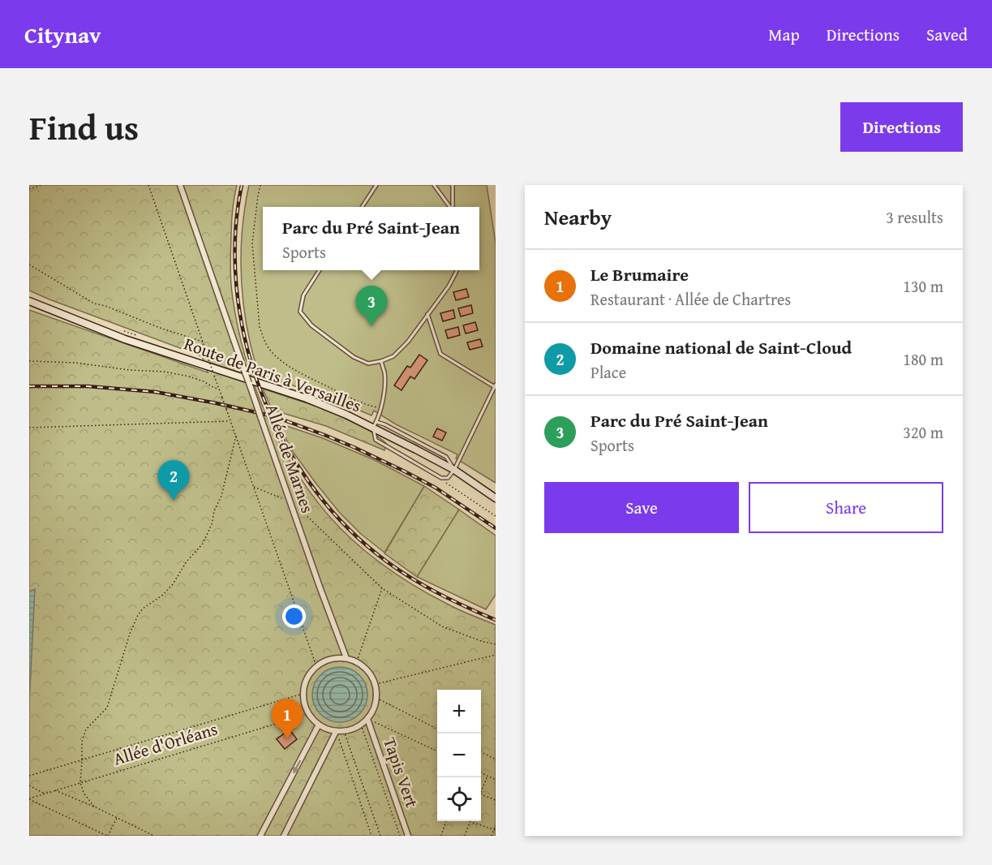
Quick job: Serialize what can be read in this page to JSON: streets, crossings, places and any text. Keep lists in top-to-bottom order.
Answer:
{
  "streets": {
    "main road": ["Route de Paris à Versailles"],
    "street": ["Allée de Marnes", "Tapis Vert"],
    "path": ["Allée d'Orléans"]
  },
  "crossings": [
    ["Allée de Marnes", "Allée d'Orléans"],
    ["Allée de Marnes", "Tapis Vert"],
    ["Allée d'Orléans", "Tapis Vert"]
  ],
  "page": {
    "header": "Citynav",
    "nav": ["Map", "Directions", "Saved"],
    "title": "Find us",
    "buttons": [
      "Directions",
      ["Save", "Share"]
    ],
    "heading": ["Nearby", "3 results"],
    "popup": ["Parc du Pré Saint-Jean", "Sports"],
    "list": [
      {
        "mark": "1",
        "name": "Le Brumaire",
        "note": "Restaurant · Allée de Chartres",
        "value": "130 m"
      },
      {
        "mark": "2",
        "name": "Domaine national de Saint-Cloud",
        "note": "Place",
        "value": "180 m"
      },
      {
        "mark": "3",
        "name": "Parc du Pré Saint-Jean",
        "note": "Sports",
        "value": "320 m"
      }
    ],
    "pins": ["3", "2", "1"],
    "map_buttons": ["+", "−"]
  }
}
